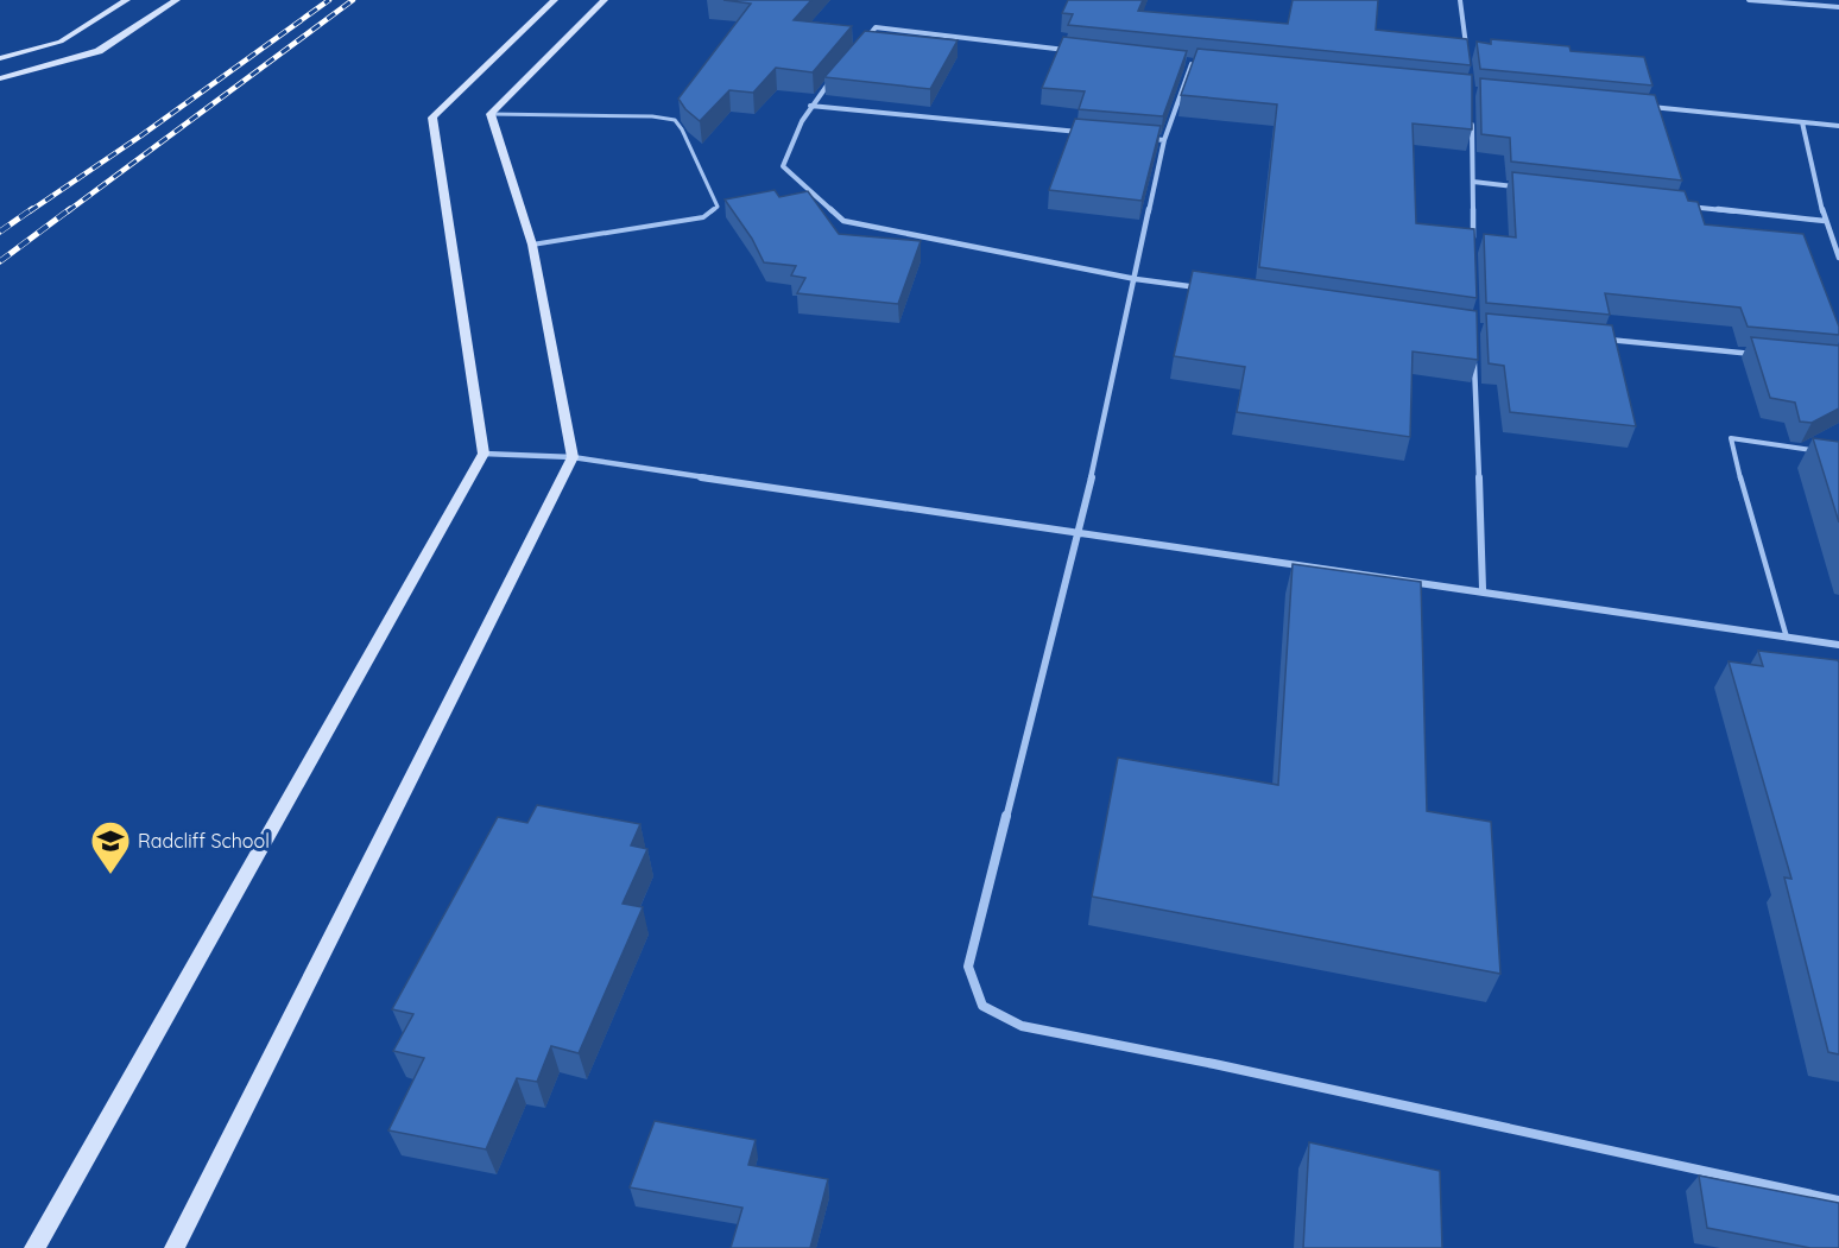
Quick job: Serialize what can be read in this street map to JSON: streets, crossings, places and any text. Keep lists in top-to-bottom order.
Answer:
{
  "places": {
    "school or university": ["Radcliff School"]
  }
}
